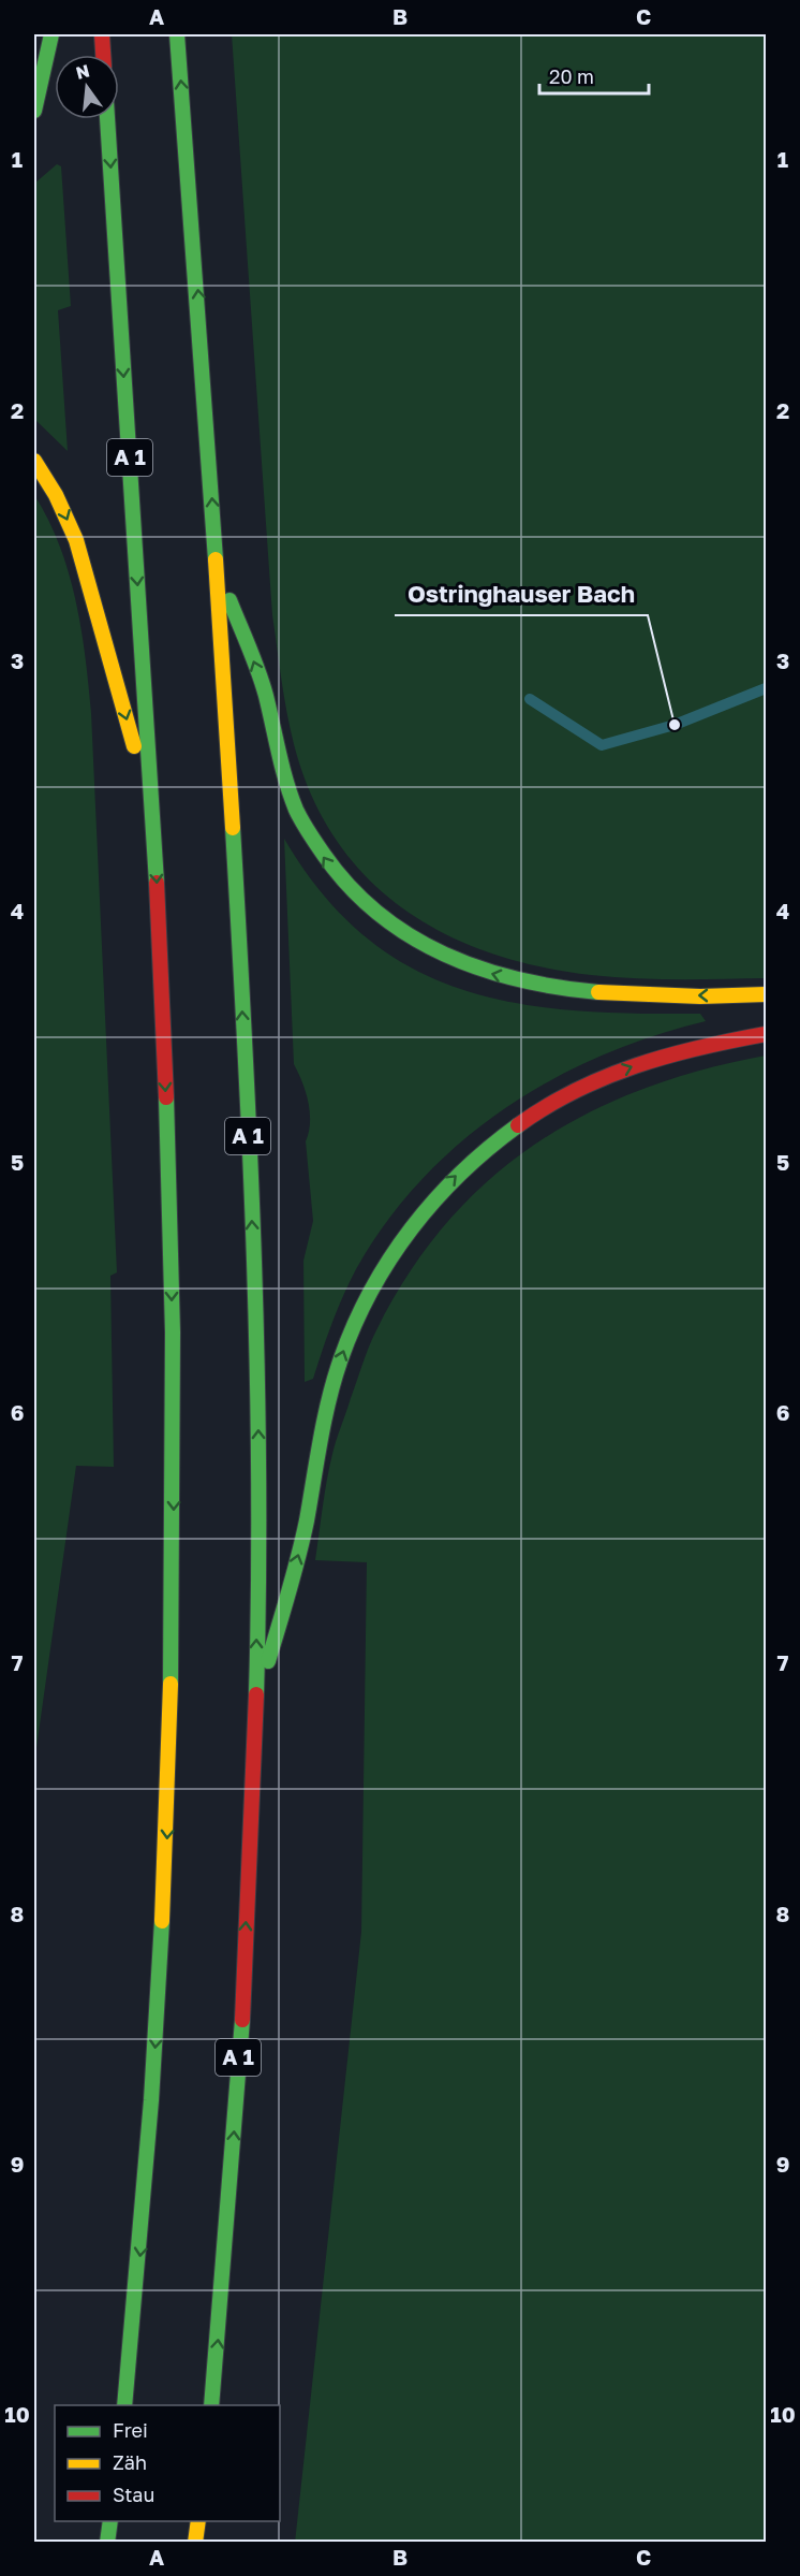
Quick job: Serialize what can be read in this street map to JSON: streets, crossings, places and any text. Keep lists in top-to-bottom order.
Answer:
{
  "streets": {
    "highway": ["A 1"]
  },
  "places": ["Ostringhauser Bach"],
  "legend": ["Frei", "Zäh", "Stau"],
  "scale_bar": "20 m",
  "north": "top",
  "grid": {
    "columns": ["A", "B", "C"],
    "rows": [
      "1",
      "2",
      "3",
      "4",
      "5",
      "6",
      "7",
      "8",
      "9",
      "10"
    ]
  }
}
